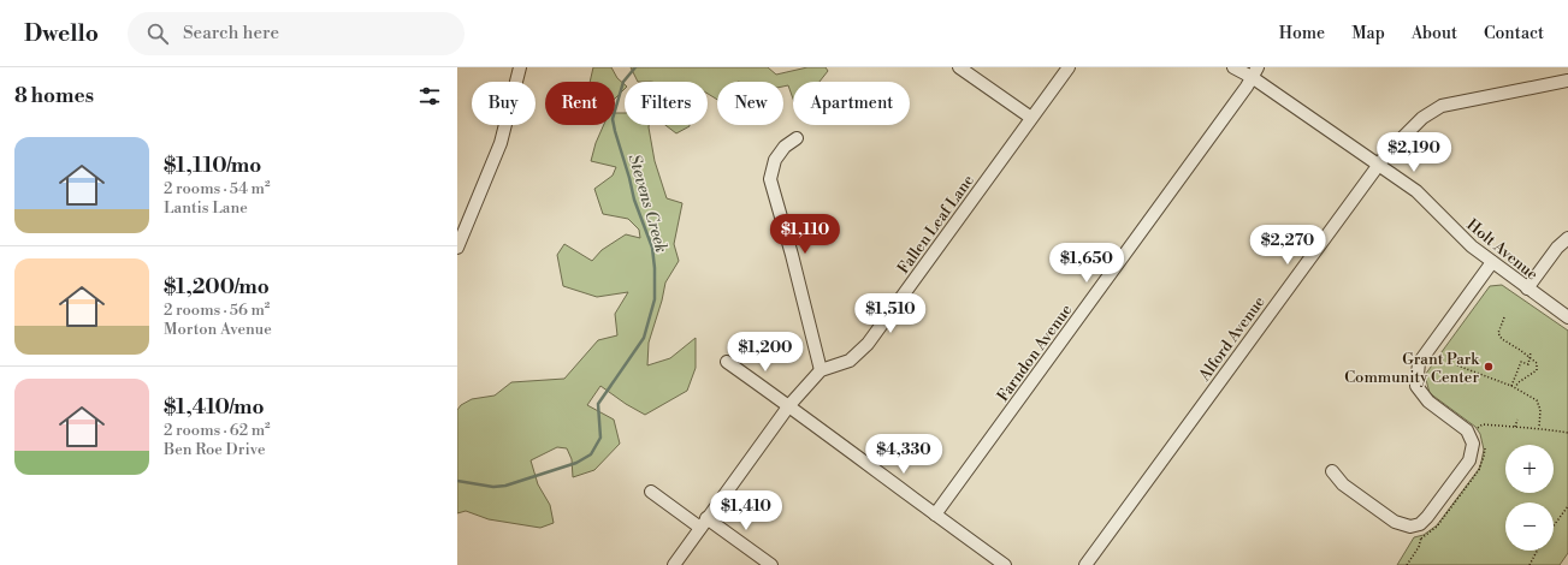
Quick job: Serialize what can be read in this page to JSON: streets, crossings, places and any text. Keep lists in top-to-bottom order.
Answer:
{
  "streets": {
    "street": [
      "Fallen Leaf Lane",
      "Holt Avenue",
      "Alford Avenue",
      "Farndon Avenue"
    ]
  },
  "crossings": [
    ["Holt Avenue", "Alford Avenue"],
    ["Holt Avenue", "Farndon Avenue"]
  ],
  "water": ["Stevens Creek"],
  "places": ["Grant Park Community Center"],
  "page": {
    "header": "Dwello",
    "search": "Search here",
    "nav": [
      "Home",
      "Map",
      "About",
      "Contact"
    ],
    "heading": "8 homes",
    "chip": [
      "Buy",
      "Rent",
      "Filters",
      "New",
      "Apartment"
    ],
    "list": [
      {
        "name": "$1,110/mo",
        "note": "2 rooms · 54 m² · Lantis Lane"
      },
      {
        "name": "$1,200/mo",
        "note": "2 rooms · 56 m² · Morton Avenue"
      },
      {
        "name": "$1,410/mo",
        "note": "2 rooms · 62 m² · Ben Roe Drive"
      }
    ],
    "price": [
      "$2,190",
      "$1,110",
      "$2,270",
      "$1,650",
      "$1,510",
      "$1,200",
      "$4,330",
      "$1,410"
    ],
    "map_buttons": ["+", "−"]
  }
}
